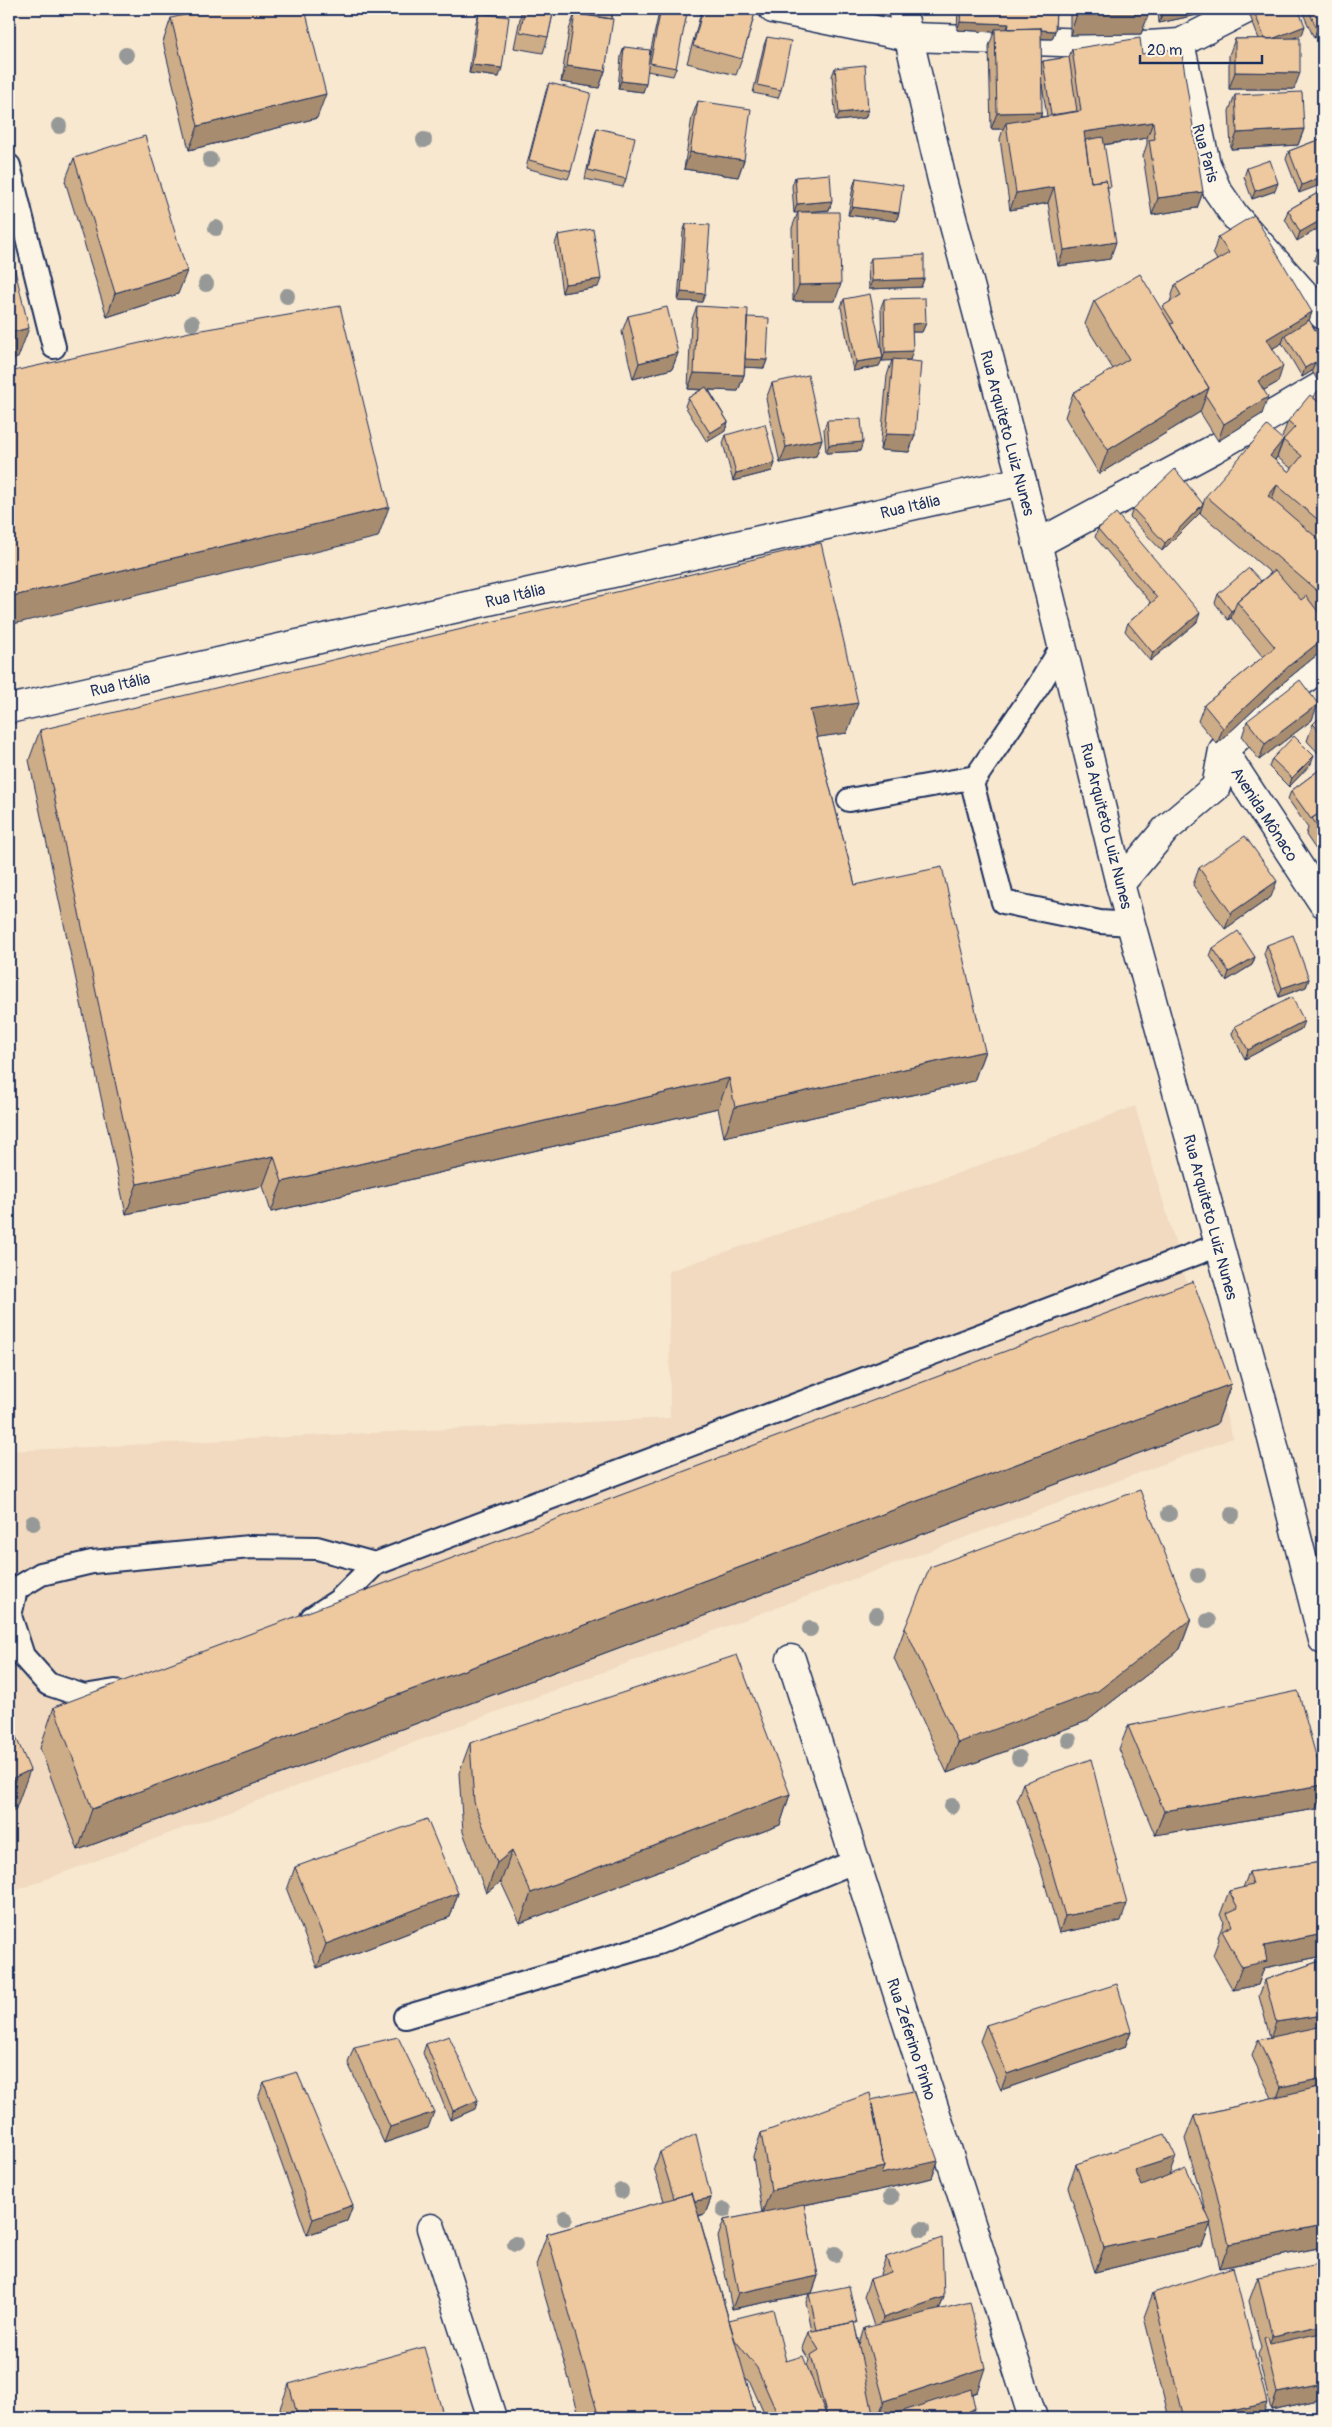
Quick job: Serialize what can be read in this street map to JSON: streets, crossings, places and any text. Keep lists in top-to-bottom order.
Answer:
{
  "streets": {
    "street": [
      "Rua Paris",
      "Rua Arquiteto Luiz Nunes",
      "Rua Itália",
      "Avenida Mônaco",
      "Rua Zeferino Pinho"
    ]
  },
  "crossings": [
    ["Rua Arquiteto Luiz Nunes", "Rua Itália"]
  ],
  "scale_bar": "20 m"
}
